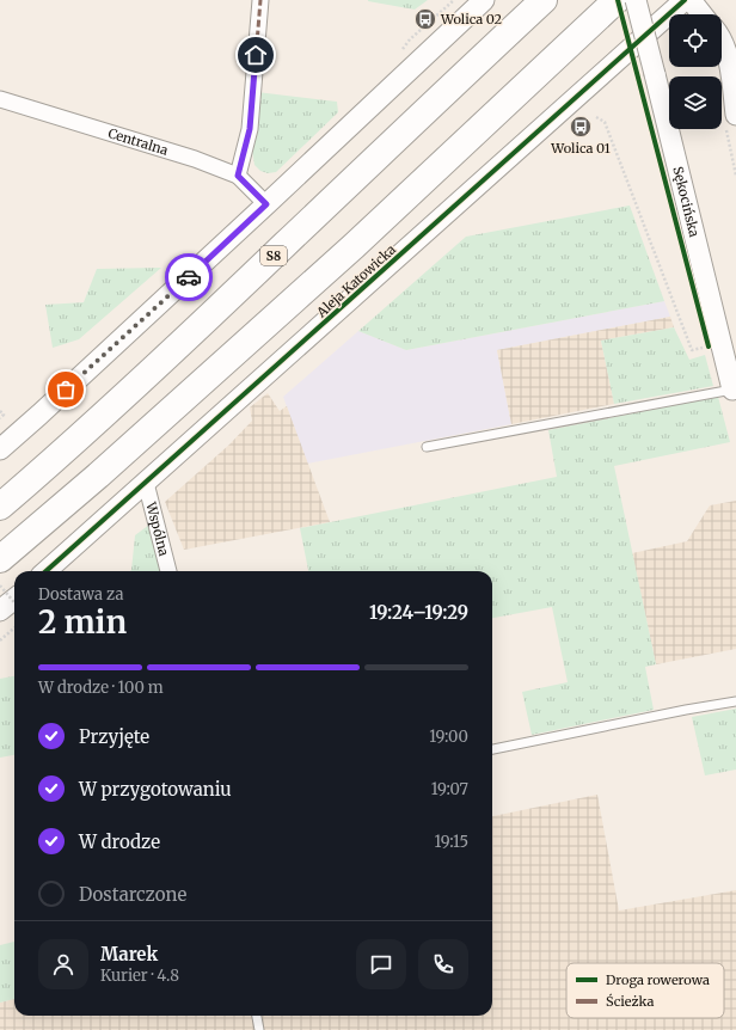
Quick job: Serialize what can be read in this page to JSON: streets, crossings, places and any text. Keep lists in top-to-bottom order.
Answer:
{
  "streets": {
    "highway": ["S8"],
    "street": [
      "Centralna",
      "Sękocińska",
      "Aleja Katowicka",
      "Wspólna"
    ]
  },
  "crossings": [
    ["Aleja Katowicka", "Wspólna"]
  ],
  "places": {
    "bus stop": ["Wolica 02", "Wolica 01"]
  },
  "legend": ["Droga rowerowa", "Ścieżka"],
  "page": {
    "heading": ["2 min", "Dostawa za", "19:24–19:29"],
    "panel": ["Marek", "Kurier · 4.8"],
    "bar": "W drodze · 100 m",
    "list": [
      ["Przyjęte", "19:00"],
      ["W przygotowaniu", "19:07"],
      ["W drodze", "19:15"],
      "Dostarczone"
    ]
  }
}
